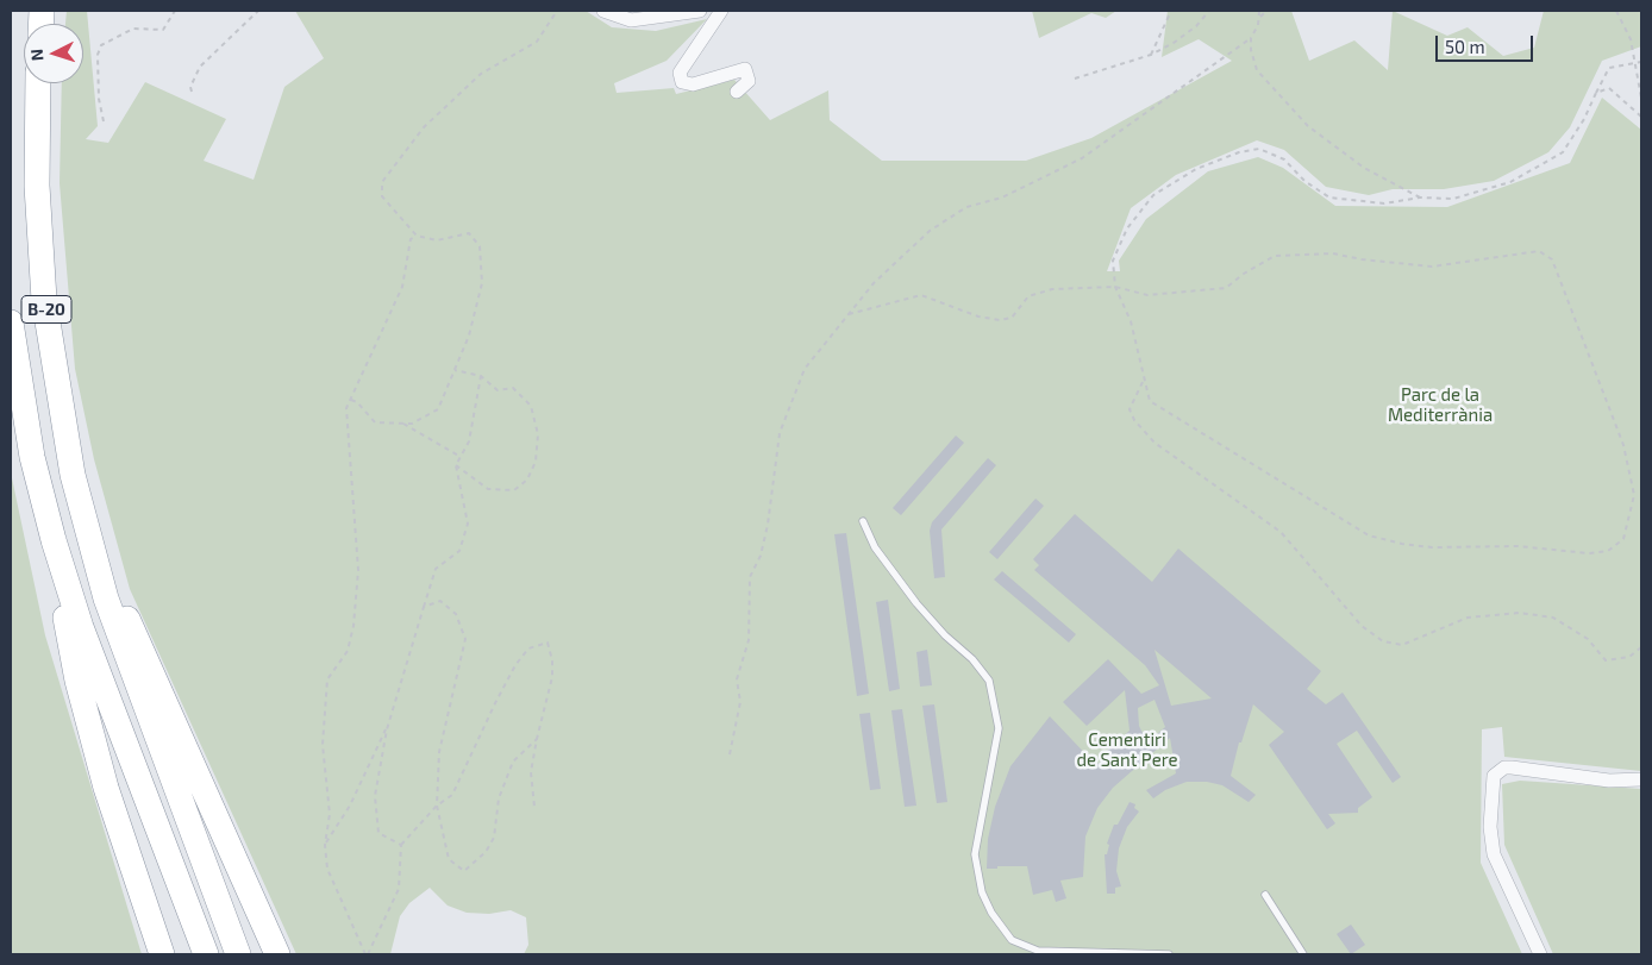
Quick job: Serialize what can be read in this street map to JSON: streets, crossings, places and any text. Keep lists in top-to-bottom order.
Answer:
{
  "streets": {
    "highway": ["B-20"]
  },
  "parks": ["Parc de la Mediterrània", "Cementiri de Sant Pere"],
  "scale_bar": "50 m",
  "north": "left"
}
